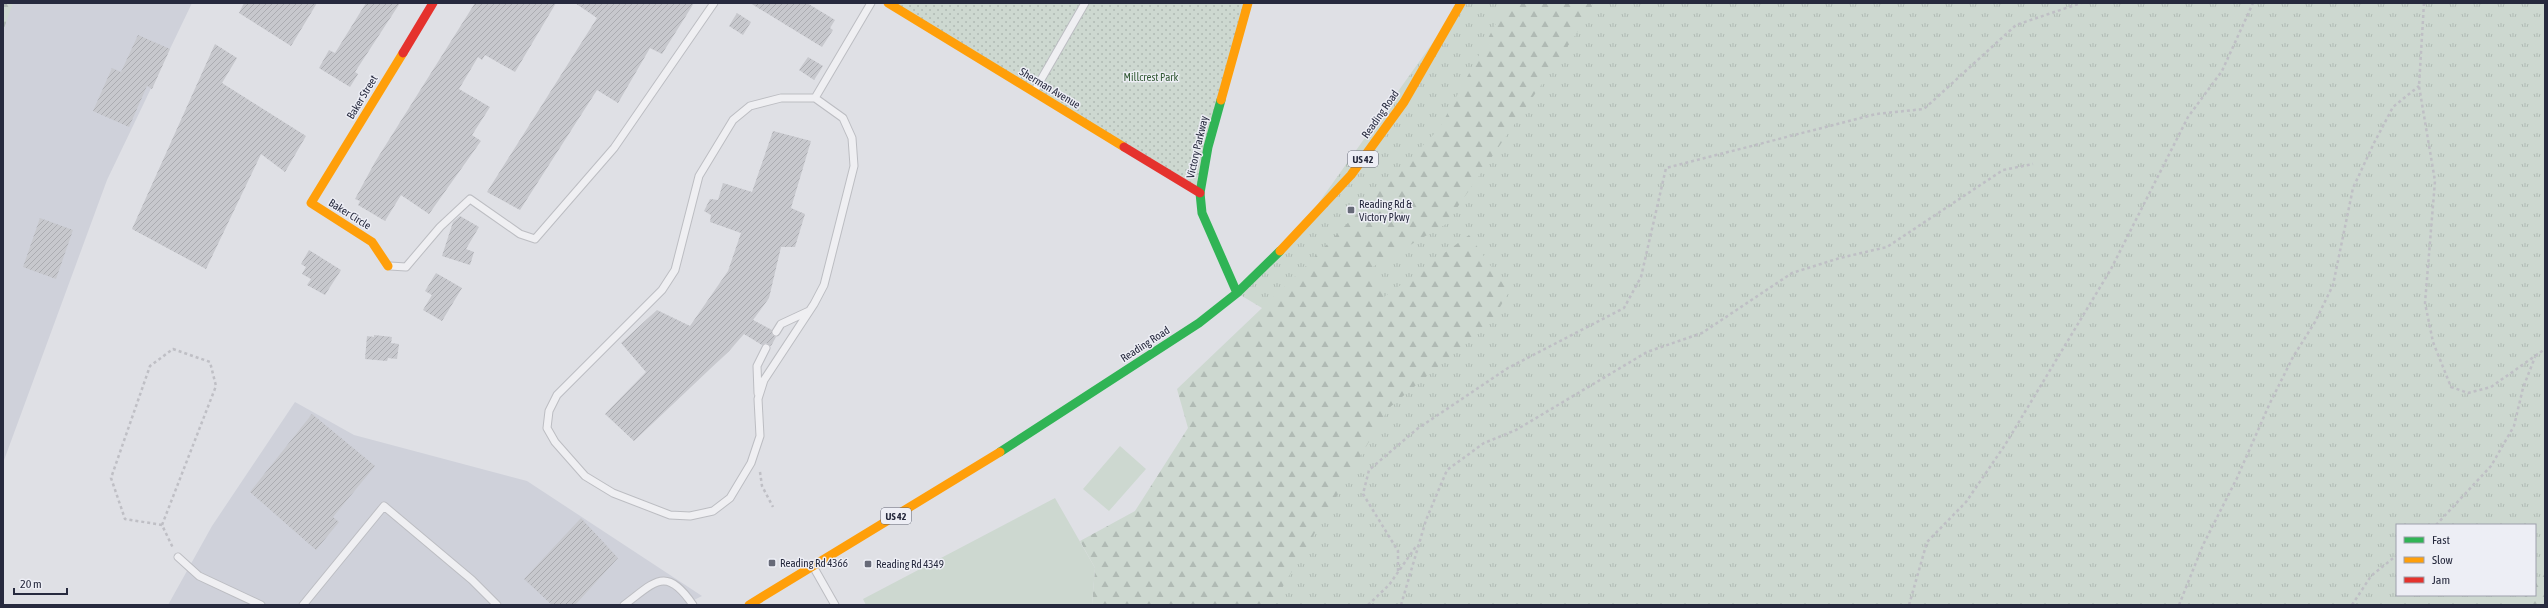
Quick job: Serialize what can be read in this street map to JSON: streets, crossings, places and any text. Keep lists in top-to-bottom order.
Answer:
{
  "streets": {
    "street": [
      "Sherman Avenue",
      "Baker Street",
      "Reading Road",
      "Victory Parkway",
      "US 42",
      "Baker Circle"
    ]
  },
  "crossings": [
    ["Sherman Avenue", "Victory Parkway"],
    ["Baker Street", "Baker Circle"],
    ["Reading Road", "Victory Parkway"]
  ],
  "parks": ["Millcrest Park"],
  "places": {
    "transit": ["Reading Rd & Victory Pkwy", "Reading Rd 4366", "Reading Rd 4349"]
  },
  "legend": ["Fast", "Slow", "Jam"],
  "scale_bar": "20 m"
}
